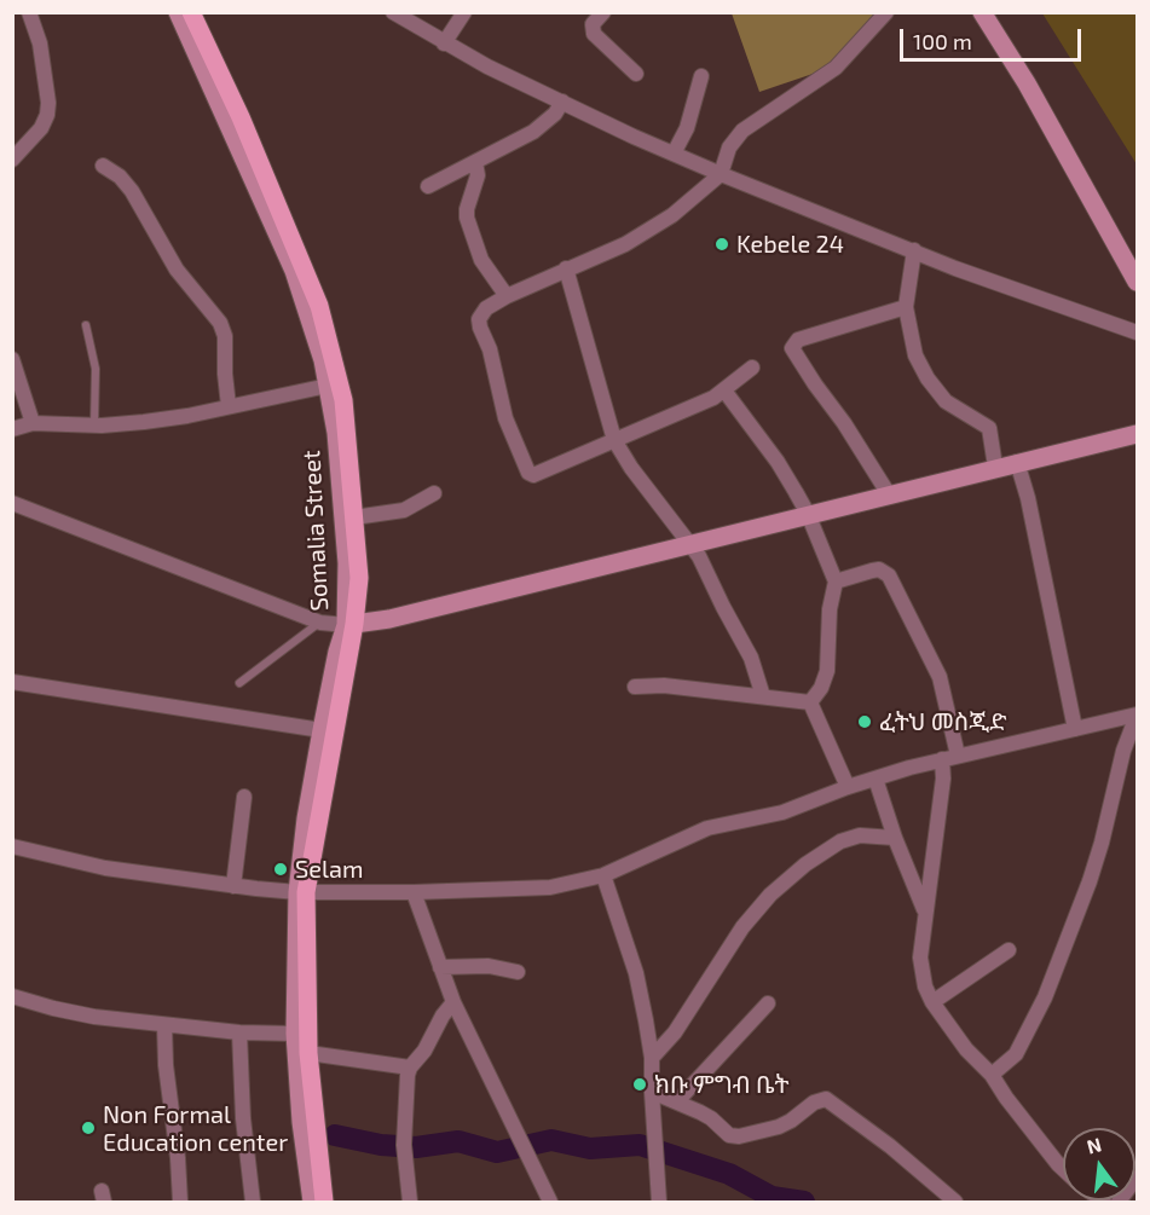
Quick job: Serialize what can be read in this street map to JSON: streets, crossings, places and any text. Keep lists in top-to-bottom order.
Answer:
{
  "streets": {
    "main road": ["Somalia Street"]
  },
  "places": [
    "Kebele 24",
    "ፈትህ መስጂድ",
    "Selam",
    "ክቡ ምግብ ቤት",
    "Non Formal Education center"
  ],
  "scale_bar": "100 m",
  "north": "top"
}
